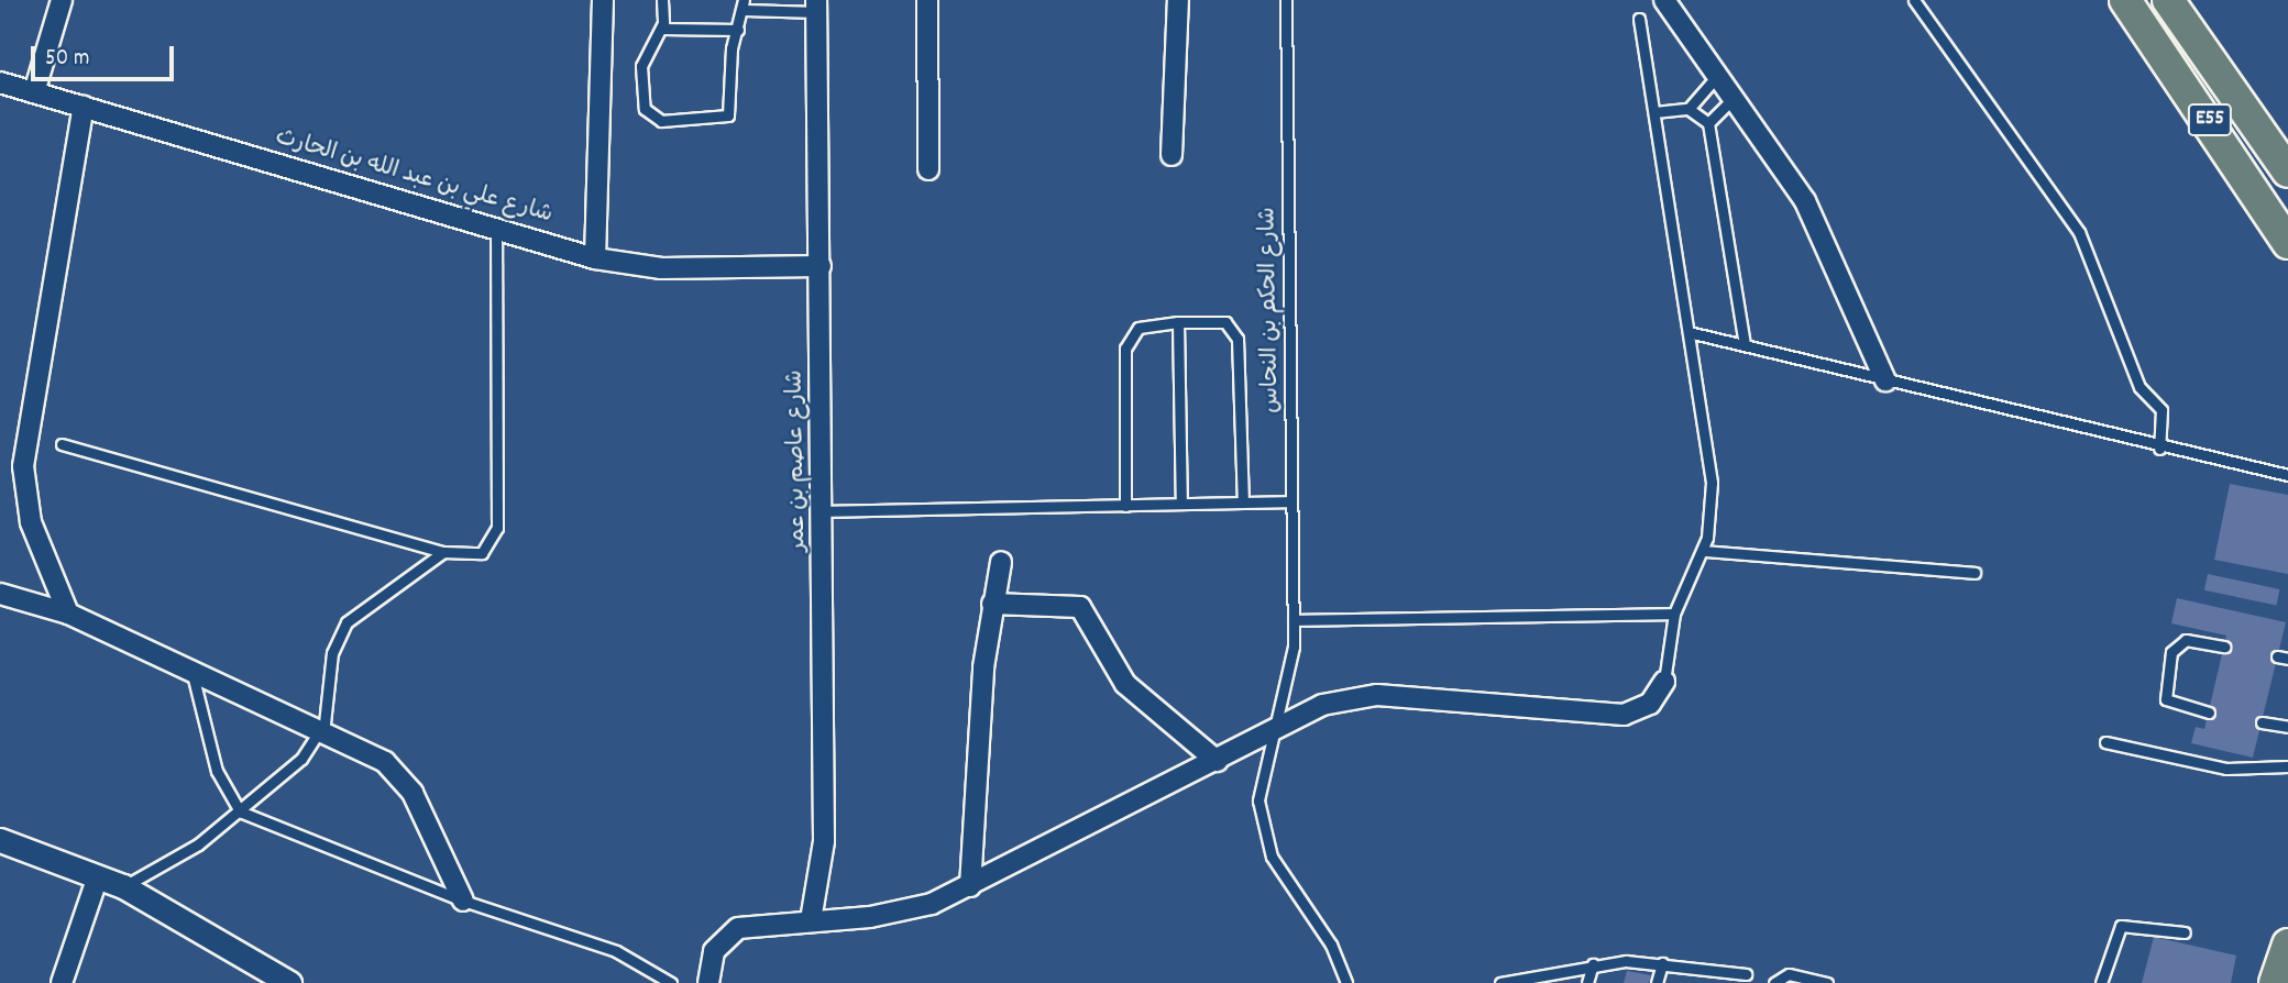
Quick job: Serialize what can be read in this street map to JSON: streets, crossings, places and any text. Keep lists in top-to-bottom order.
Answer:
{
  "streets": {
    "highway": ["E55"],
    "street": ["شارع علي بن عبد الله بن الحارث", "شارع عاصم بن عمر"],
    "lane": ["شارع الحكم بن النحاس"]
  },
  "crossings": [
    ["شارع علي بن عبد الله بن الحارث", "شارع عاصم بن عمر"]
  ],
  "scale_bar": "50 m"
}
